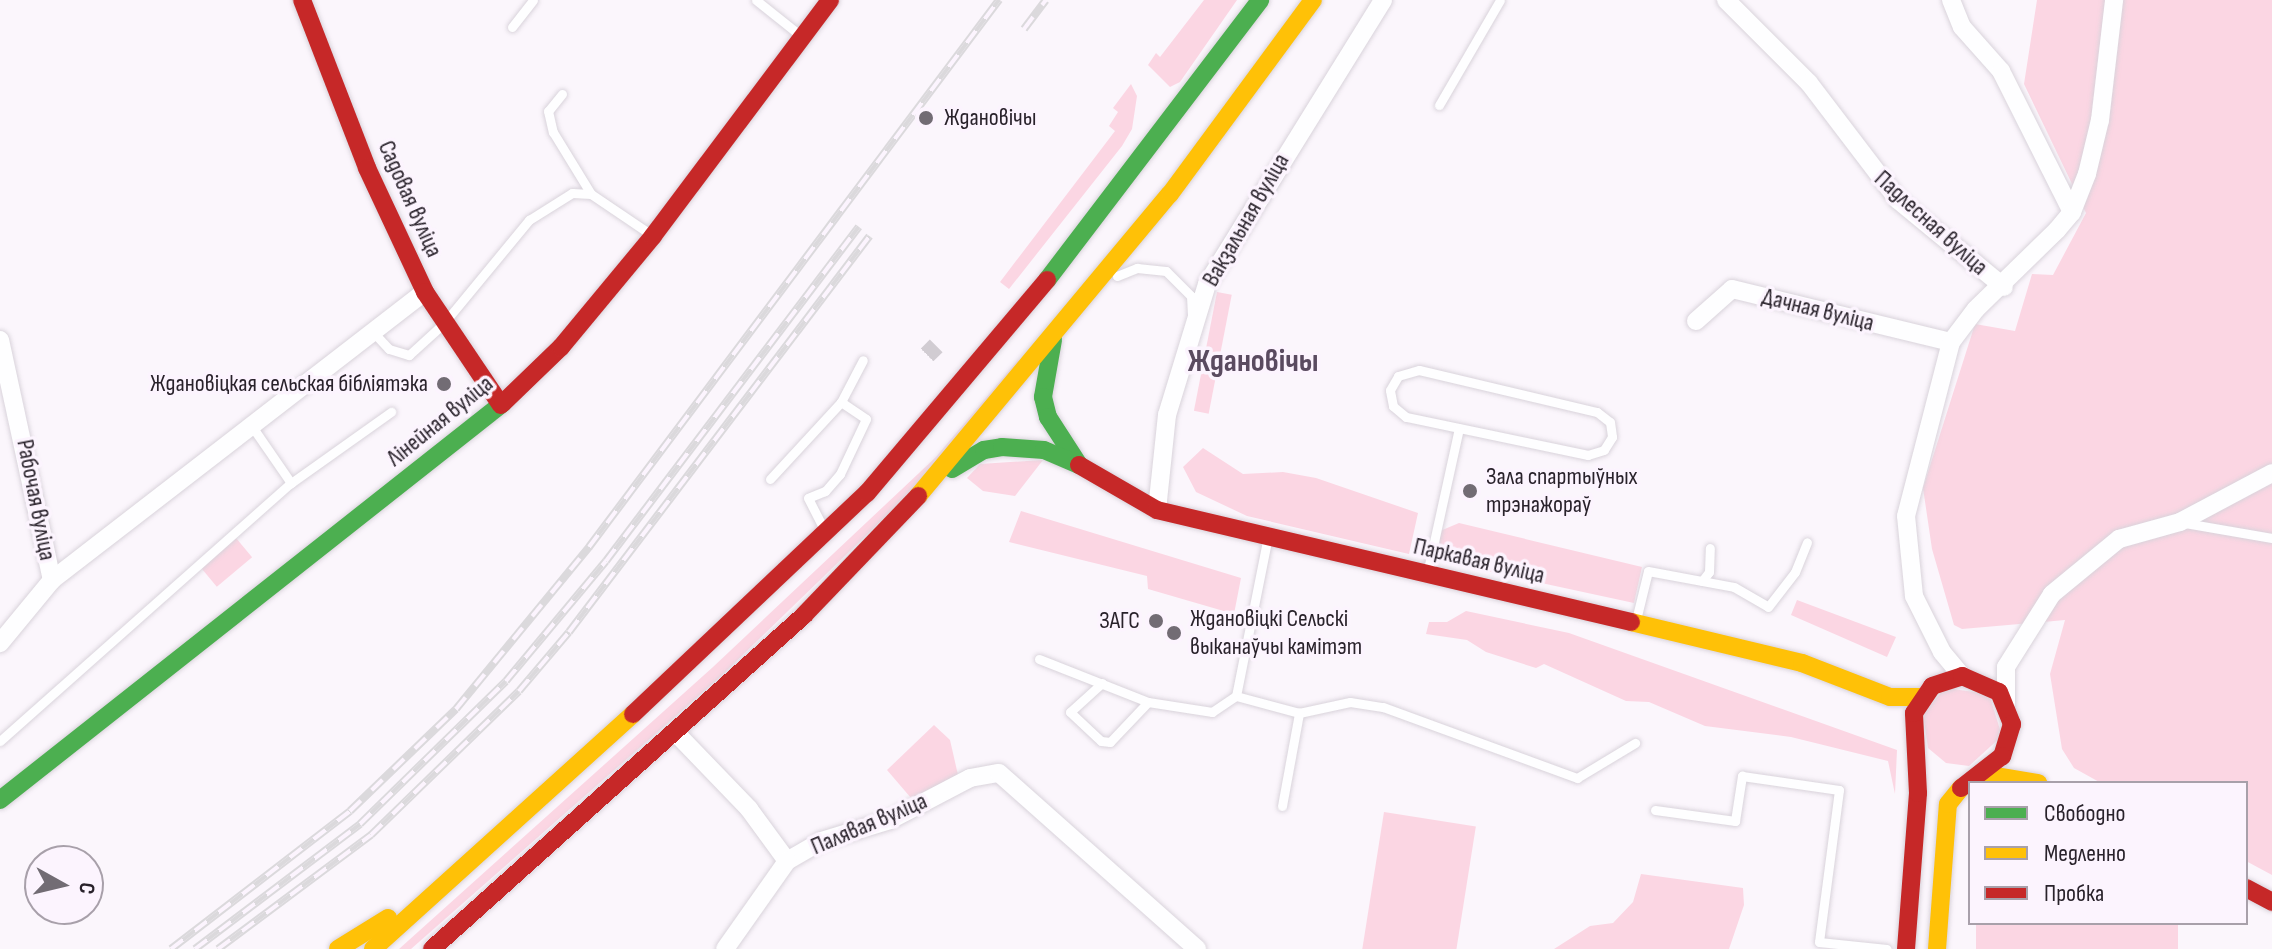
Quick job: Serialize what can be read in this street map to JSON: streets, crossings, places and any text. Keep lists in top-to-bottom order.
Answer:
{
  "streets": {
    "main road": ["Садовая вуліца", "Лінейная вуліца", "Паркавая вуліца"],
    "street": [
      "Вакзальная вуліца",
      "Падлесная вуліца",
      "Дачная вуліца",
      "Рабочая вуліца",
      "Палявая вуліца"
    ]
  },
  "crossings": [
    ["Садовая вуліца", "Лінейная вуліца"],
    ["Вакзальная вуліца", "Паркавая вуліца"],
    ["Падлесная вуліца", "Дачная вуліца"],
    ["Падлесная вуліца", "Паркавая вуліца"]
  ],
  "districts": ["Ждановічы"],
  "places": [
    "Ждановічы",
    "Ждановіцкая сельская бібліятэка",
    "Зала спартыўных трэнажораў",
    "ЗАГС",
    "Ждановіцкі Сельскі выканаўчы камітэт"
  ],
  "legend": ["Свободно", "Медленно", "Пробка"],
  "north": "right"
}
